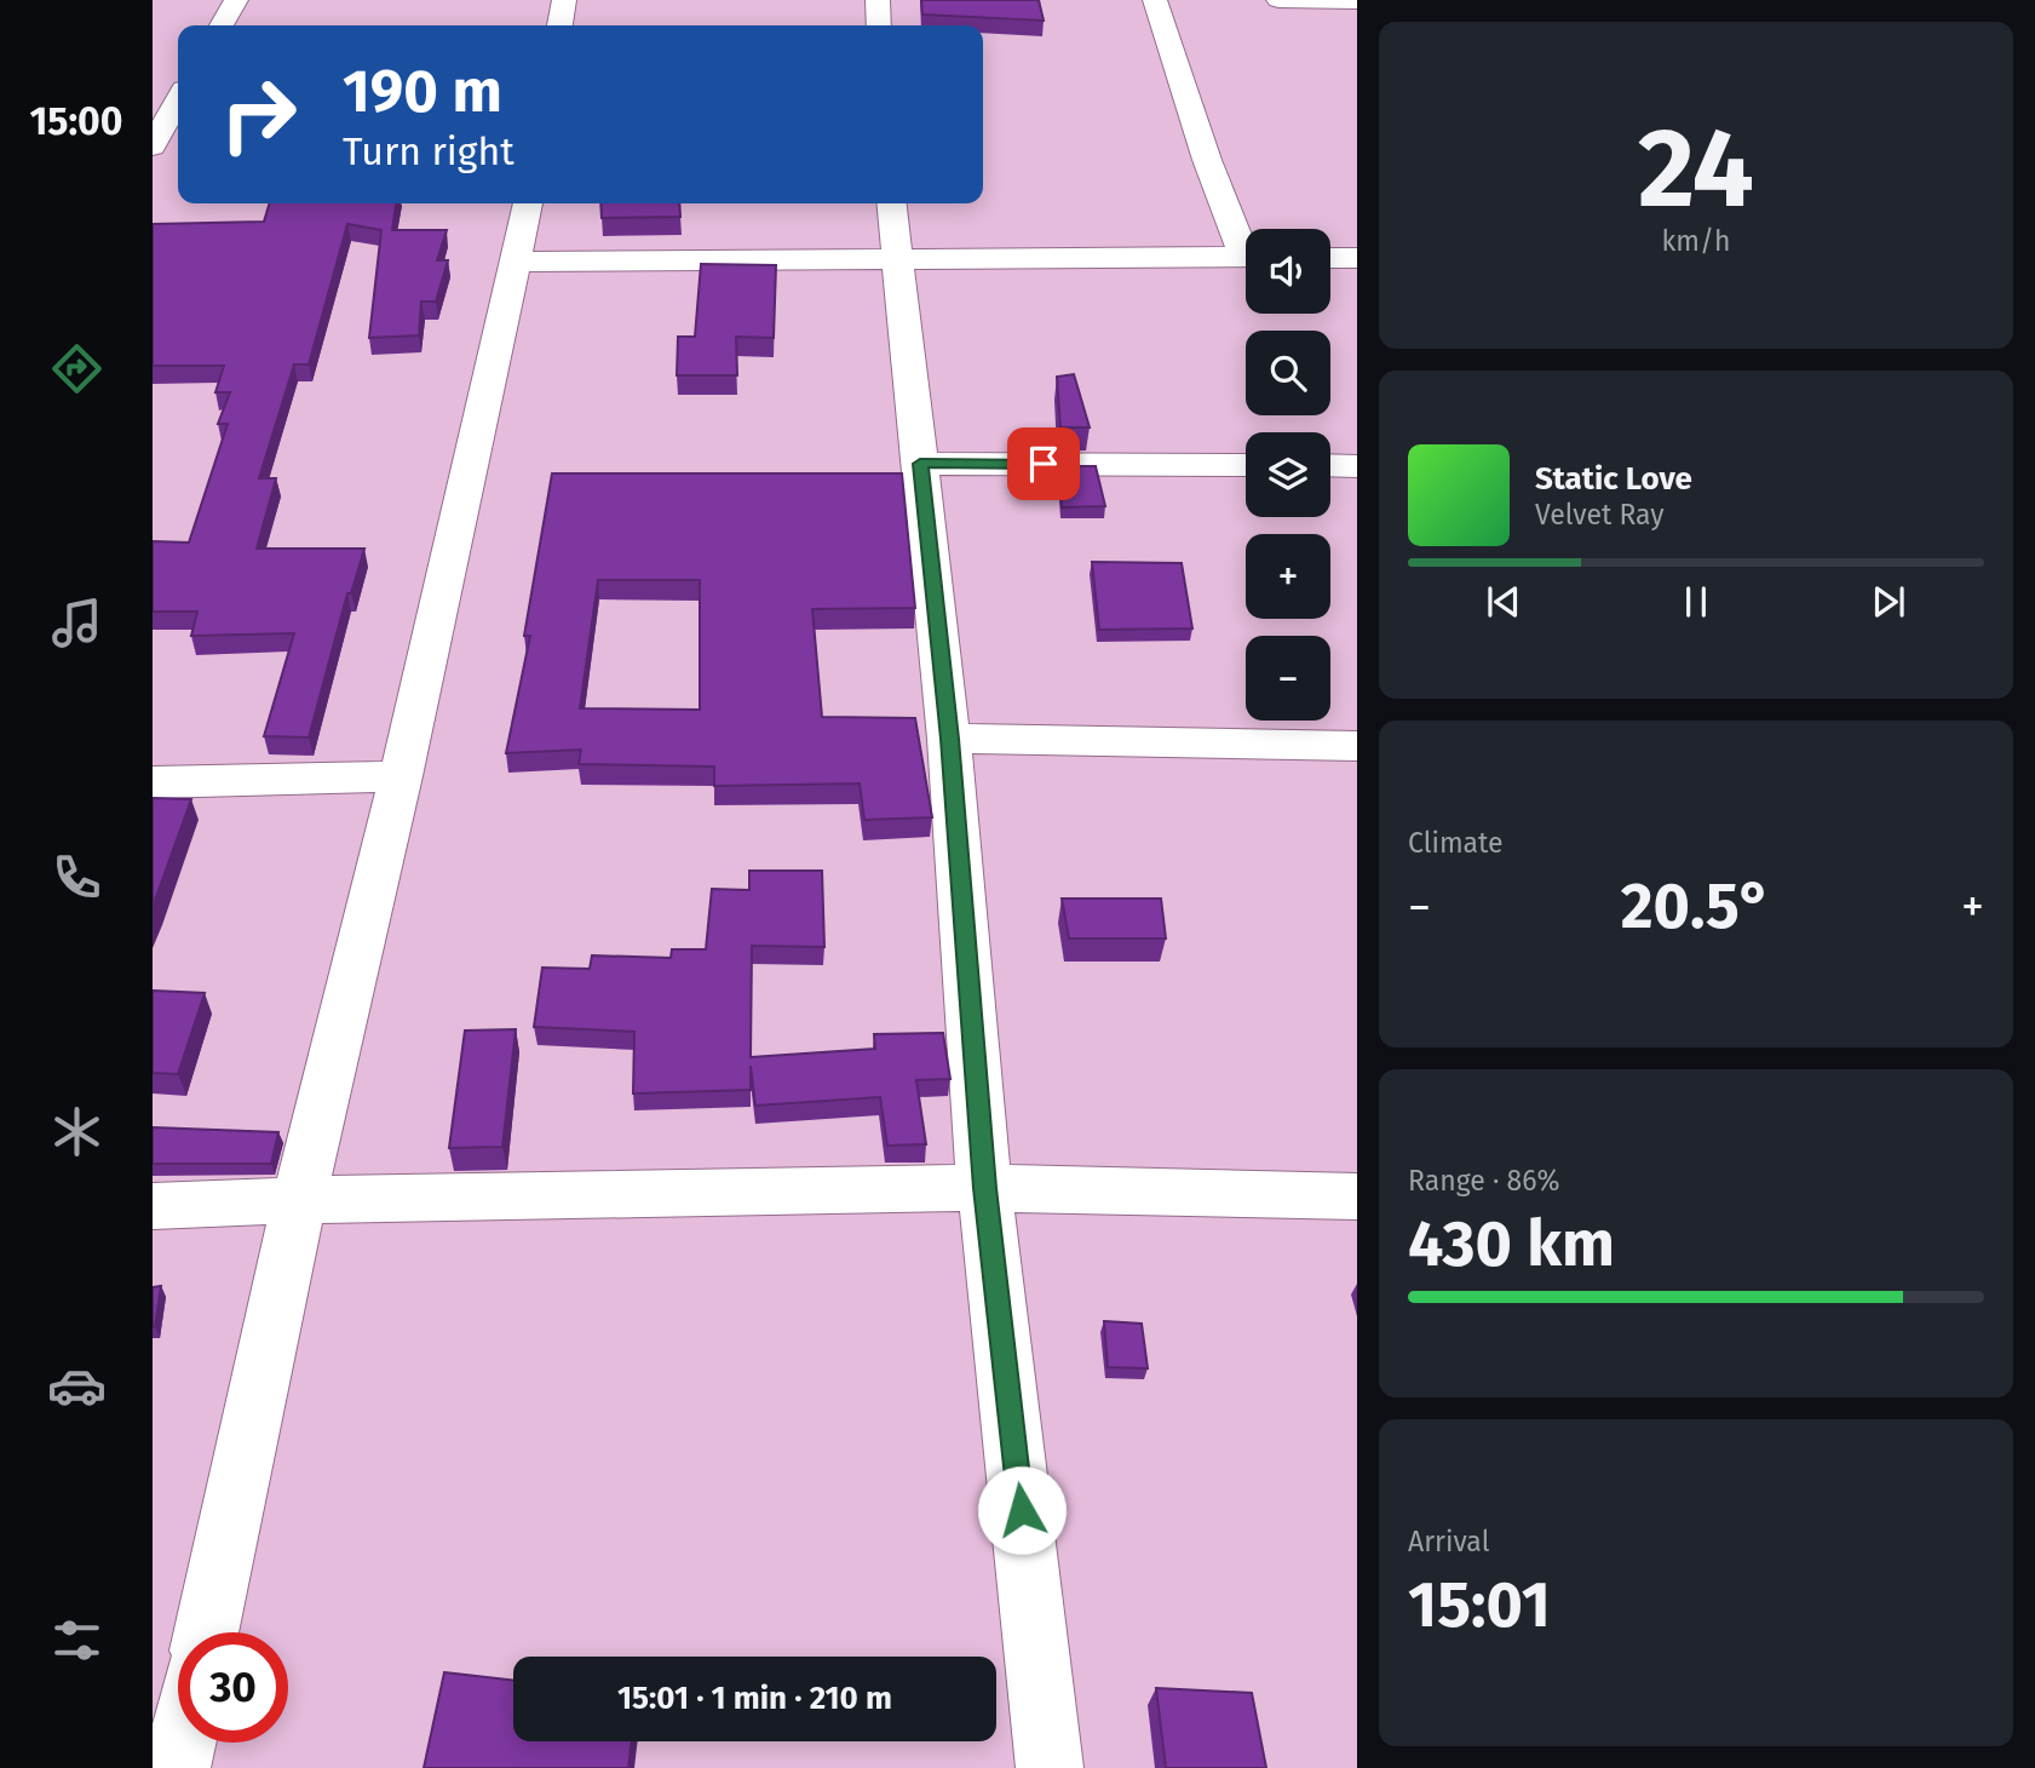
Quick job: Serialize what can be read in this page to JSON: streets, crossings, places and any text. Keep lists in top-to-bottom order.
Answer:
{
  "page": {
    "tabs": "15:00",
    "tile": [
      ["24", "km/h"],
      "Climate",
      ["Range · 86%", "430 km"],
      ["Arrival", "15:01"]
    ],
    "turn": ["190 m", "Turn right"],
    "map_buttons": ["+", "−"],
    "song": ["Static Love", "Velvet Ray"],
    "heat": ["−", "20.5°", "+"],
    "limit": "30",
    "trip": "15:01 · 1 min · 210 m"
  }
}
